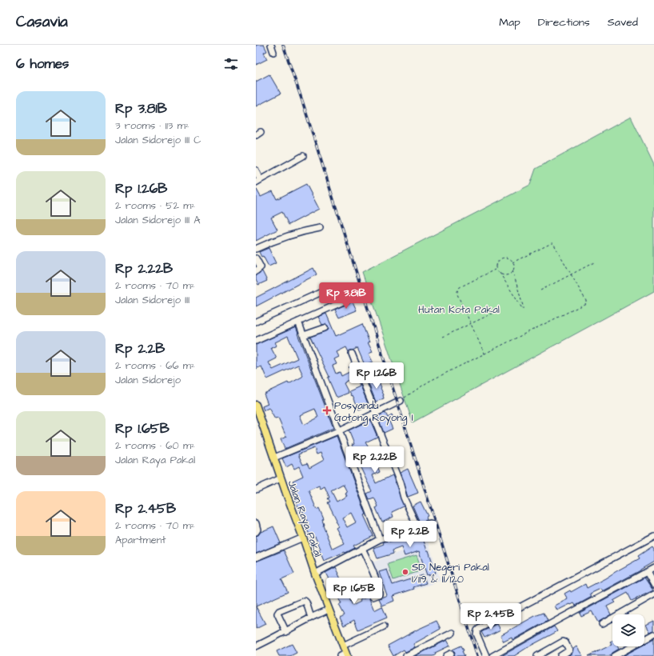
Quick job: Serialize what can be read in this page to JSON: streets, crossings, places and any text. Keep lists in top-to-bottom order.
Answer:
{
  "streets": {
    "main road": ["Jalan Raya Pakal"]
  },
  "parks": ["Hutan Kota Pakal"],
  "places": {
    "health": ["Posyandu Gotong Royong I"],
    "other": ["SD Negeri Pakal I/119 & II/120"]
  },
  "page": {
    "header": "Casavia",
    "nav": ["Map", "Directions", "Saved"],
    "heading": "6 homes",
    "list": [
      {
        "name": "Rp 3.81B",
        "note": "3 rooms · 113 m² · Jalan Sidorejo III C"
      },
      {
        "name": "Rp 1.26B",
        "note": "2 rooms · 52 m² · Jalan Sidorejo III A"
      },
      {
        "name": "Rp 2.22B",
        "note": "2 rooms · 70 m² · Jalan Sidorejo III"
      },
      {
        "name": "Rp 2.2B",
        "note": "2 rooms · 66 m² · Jalan Sidorejo"
      },
      {
        "name": "Rp 1.65B",
        "note": "2 rooms · 60 m² · Jalan Raya Pakal"
      },
      {
        "name": "Rp 2.45B",
        "note": "2 rooms · 70 m² · Apartment"
      }
    ],
    "price": [
      "Rp 3.81B",
      "Rp 1.26B",
      "Rp 2.22B",
      "Rp 2.2B",
      "Rp 1.65B",
      "Rp 2.45B"
    ]
  }
}
